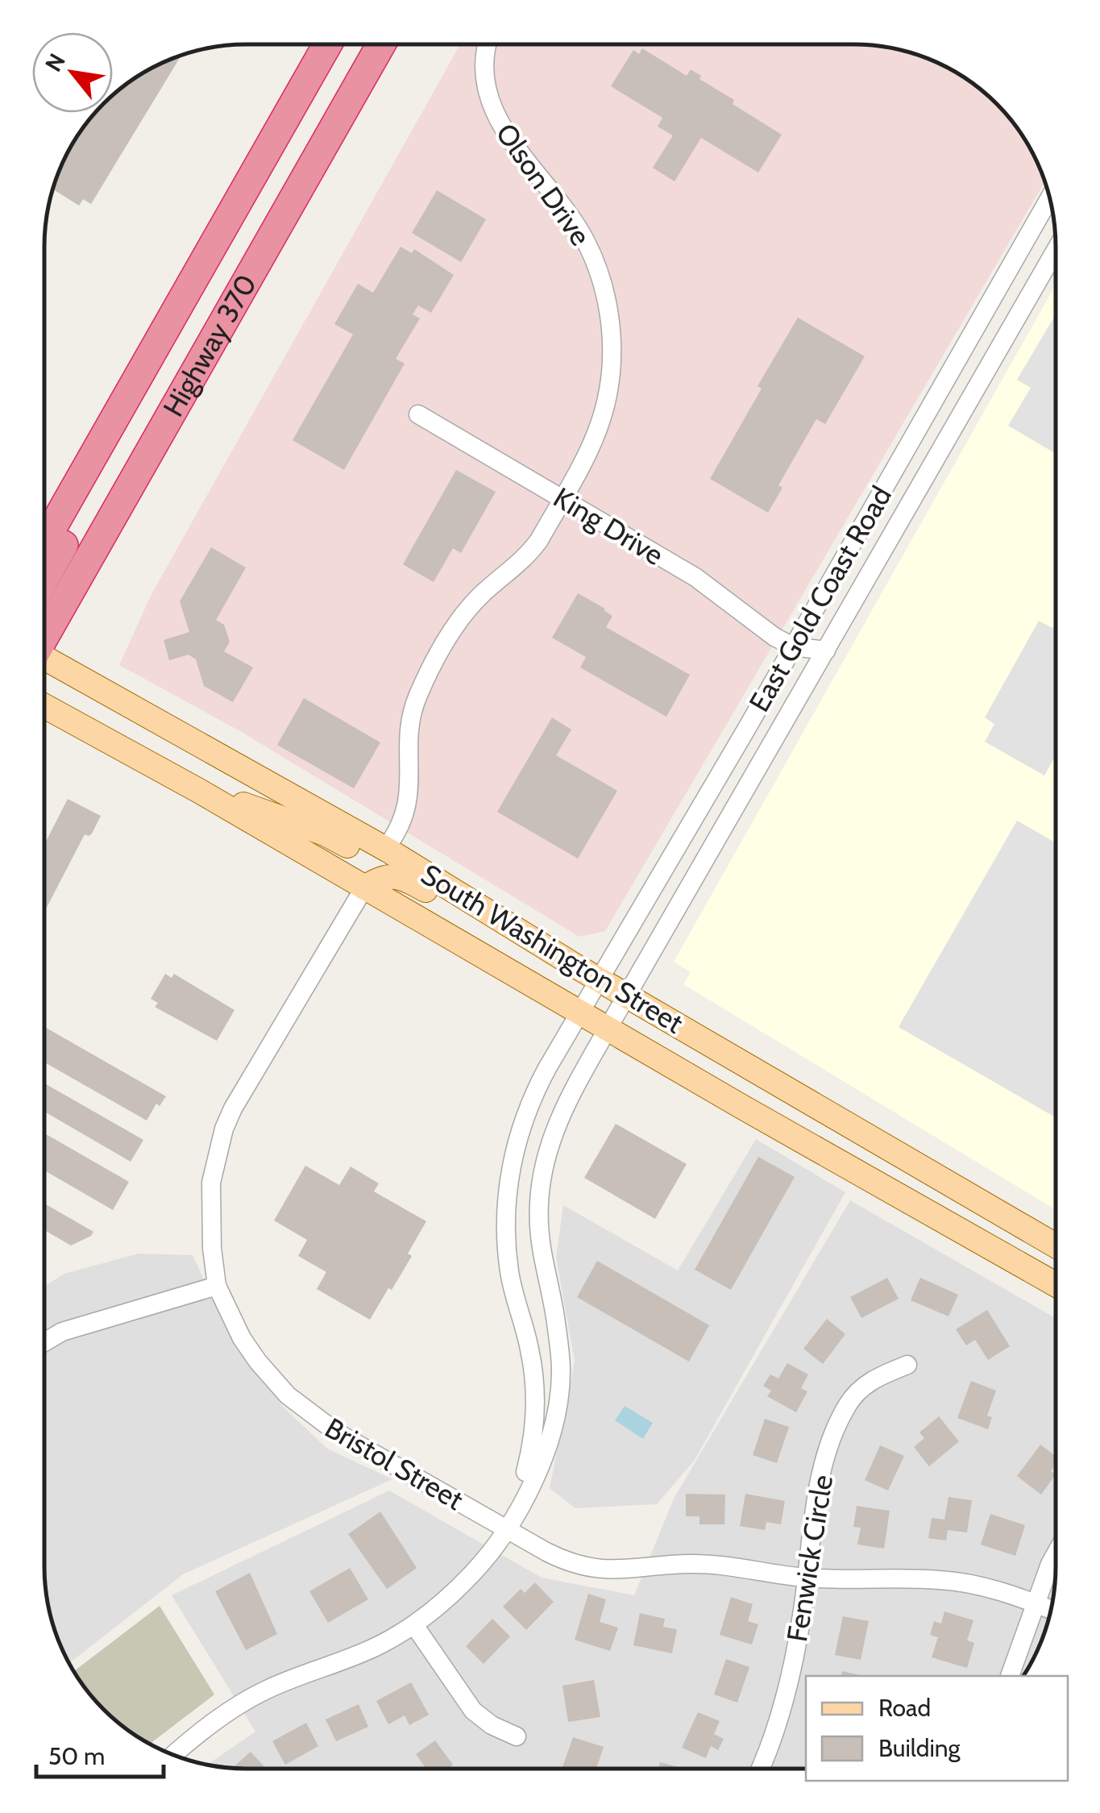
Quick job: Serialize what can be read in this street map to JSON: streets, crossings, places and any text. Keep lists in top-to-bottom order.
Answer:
{
  "streets": {
    "highway": ["Highway 370"],
    "main road": ["South Washington Street"],
    "street": [
      "Olson Drive",
      "King Drive",
      "East Gold Coast Road",
      "Bristol Street",
      "Fenwick Circle"
    ]
  },
  "crossings": [
    ["Olson Drive", "King Drive"],
    ["Olson Drive", "South Washington Street"],
    ["King Drive", "East Gold Coast Road"],
    ["East Gold Coast Road", "South Washington Street"],
    ["East Gold Coast Road", "Bristol Street"],
    ["South Washington Street", "Bristol Street"],
    ["Bristol Street", "Fenwick Circle"]
  ],
  "legend": ["Road", "Building"],
  "scale_bar": "50 m",
  "north": "top left"
}
